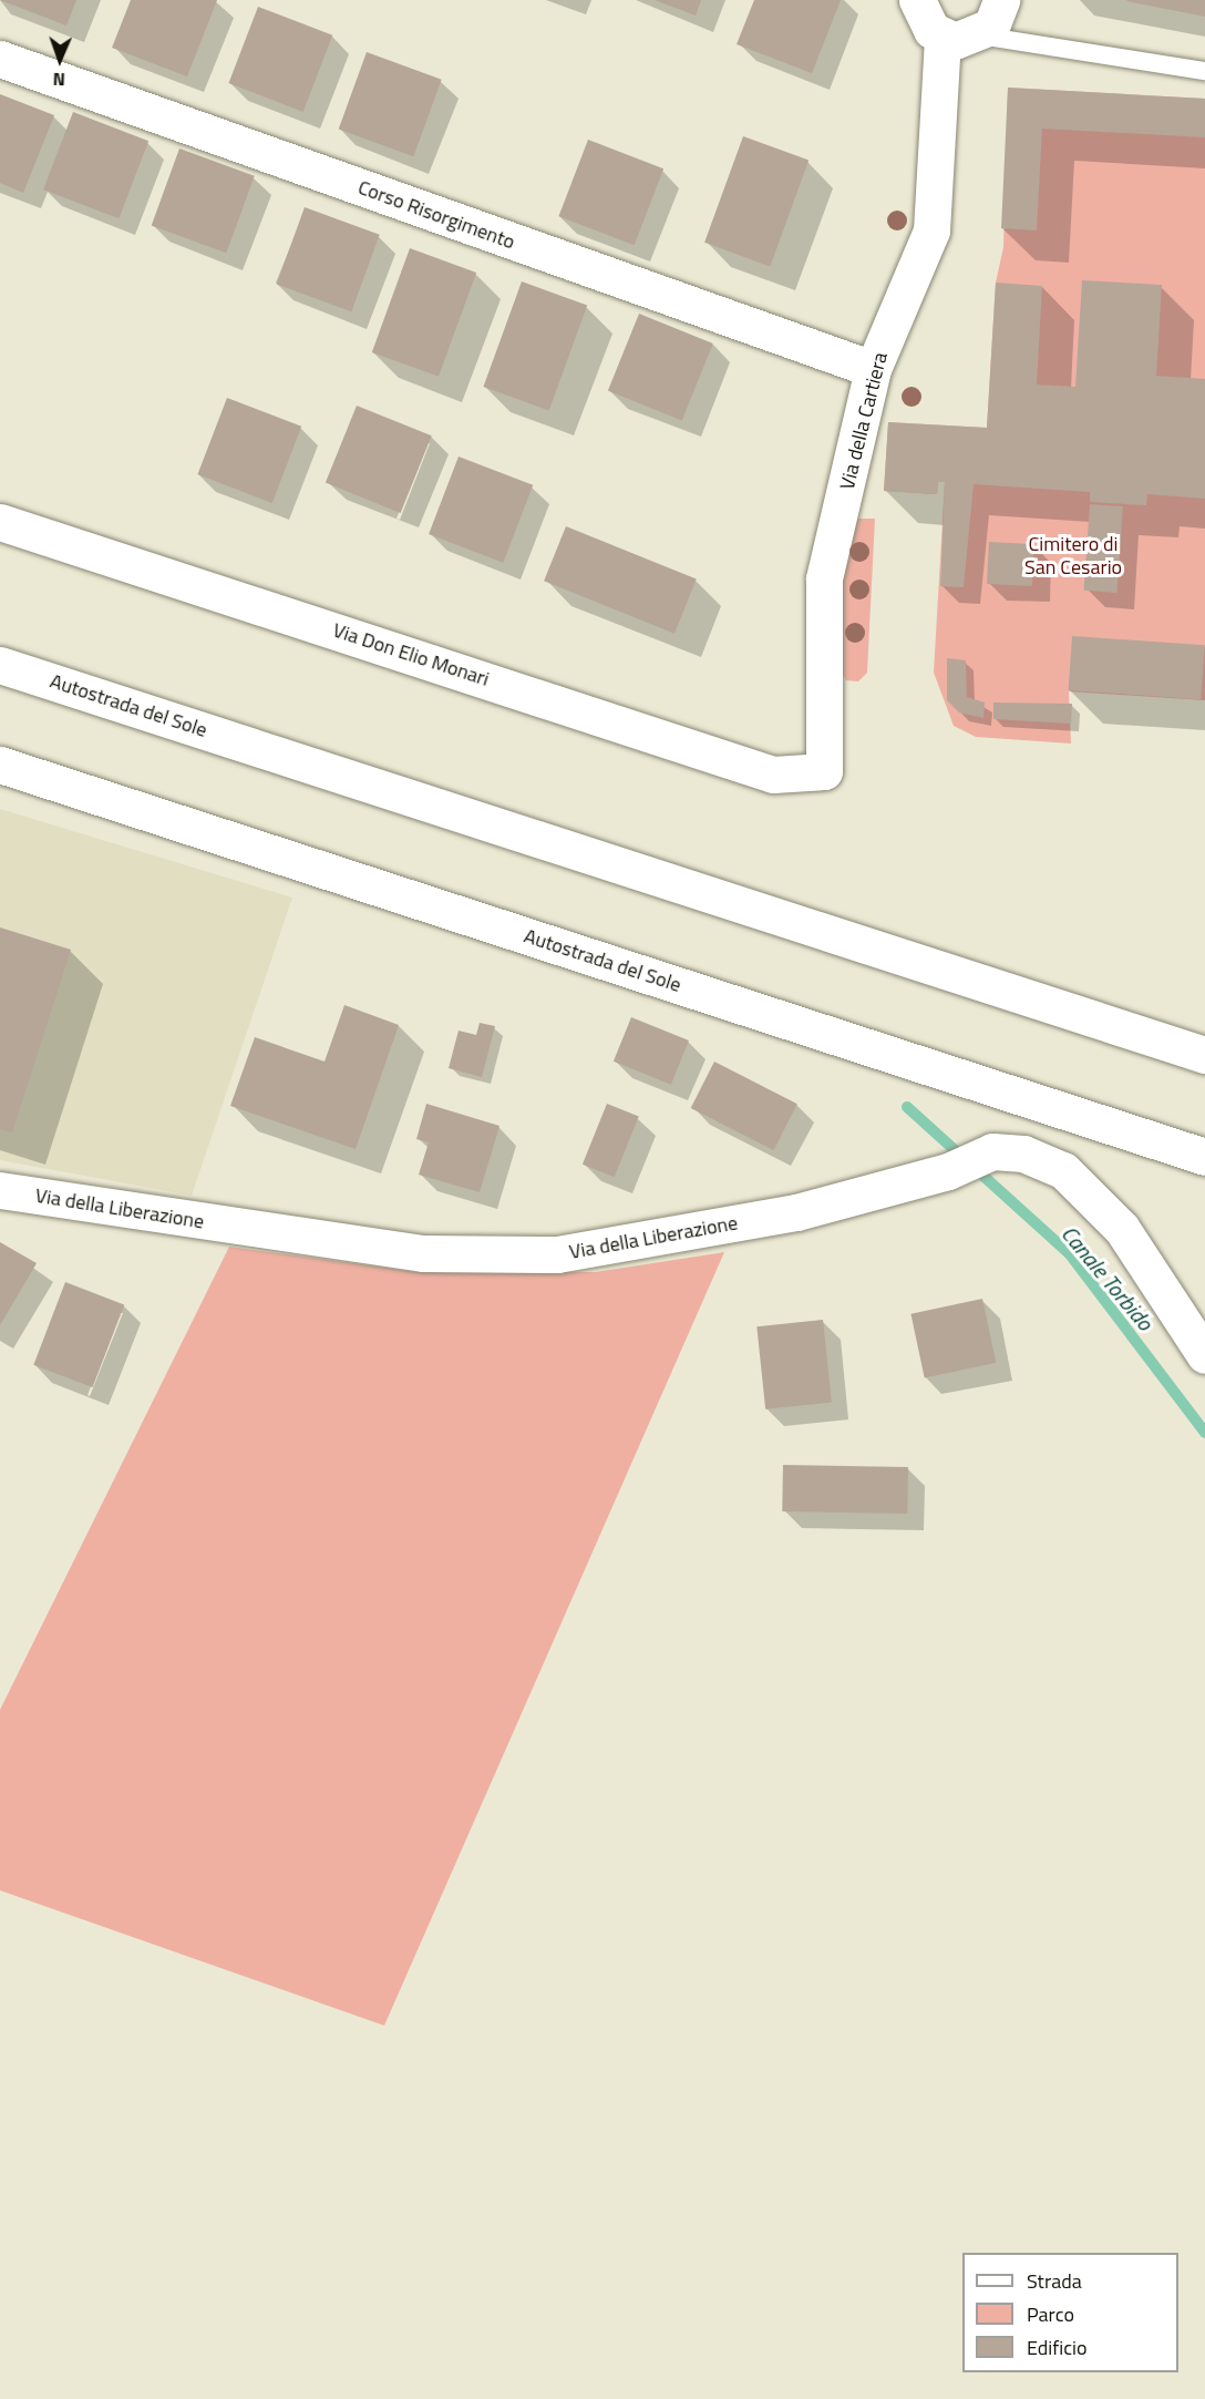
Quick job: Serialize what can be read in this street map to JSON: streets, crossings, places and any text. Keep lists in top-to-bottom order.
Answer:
{
  "streets": {
    "main road": [
      "Corso Risorgimento",
      "Via della Cartiera",
      "Via Don Elio Monari",
      "Autostrada del Sole",
      "Via della Liberazione"
    ]
  },
  "crossings": [
    ["Corso Risorgimento", "Via della Cartiera"],
    ["Via della Cartiera", "Via Don Elio Monari"]
  ],
  "water": ["Canale Torbido"],
  "parks": ["Cimitero di San Cesario"],
  "legend": ["Strada", "Parco", "Edificio"],
  "north": "bottom"
}
